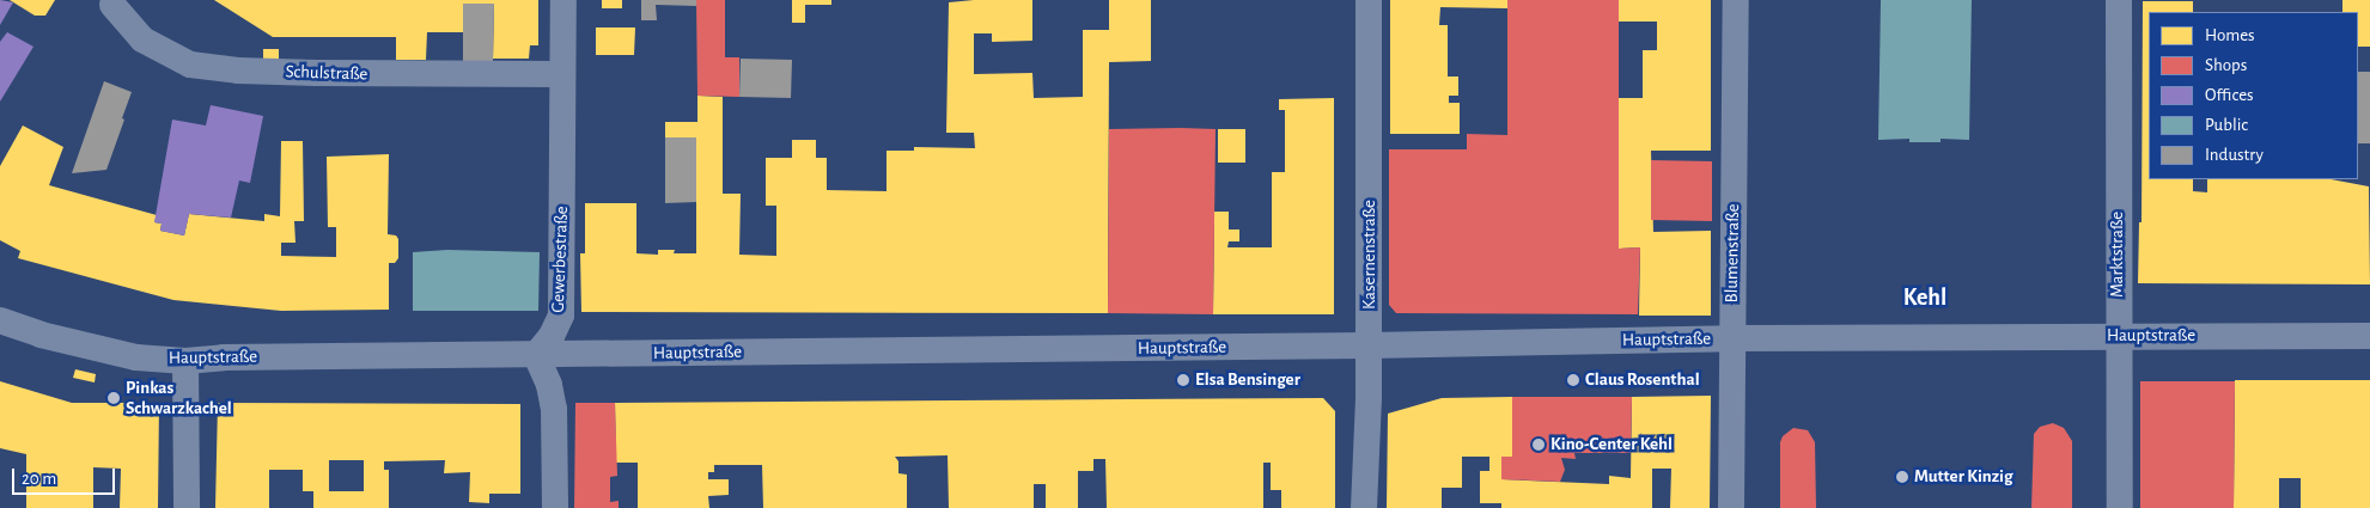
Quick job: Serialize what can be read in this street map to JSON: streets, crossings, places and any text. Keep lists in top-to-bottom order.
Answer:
{
  "streets": {
    "street": [
      "Schulstraße",
      "Blumenstraße",
      "Kasernenstraße",
      "Marktstraße",
      "Gewerbestraße",
      "Hauptstraße"
    ]
  },
  "crossings": [
    ["Schulstraße", "Gewerbestraße"],
    ["Blumenstraße", "Hauptstraße"],
    ["Kasernenstraße", "Hauptstraße"],
    ["Marktstraße", "Hauptstraße"],
    ["Gewerbestraße", "Hauptstraße"]
  ],
  "districts": ["Kehl"],
  "places": [
    "Elsa Bensinger",
    "Claus Rosenthal",
    "Pinkas Schwarzkachel",
    "Kino-Center Kehl",
    "Mutter Kinzig"
  ],
  "legend": [
    "Homes",
    "Shops",
    "Offices",
    "Public",
    "Industry"
  ],
  "scale_bar": "20 m"
}
